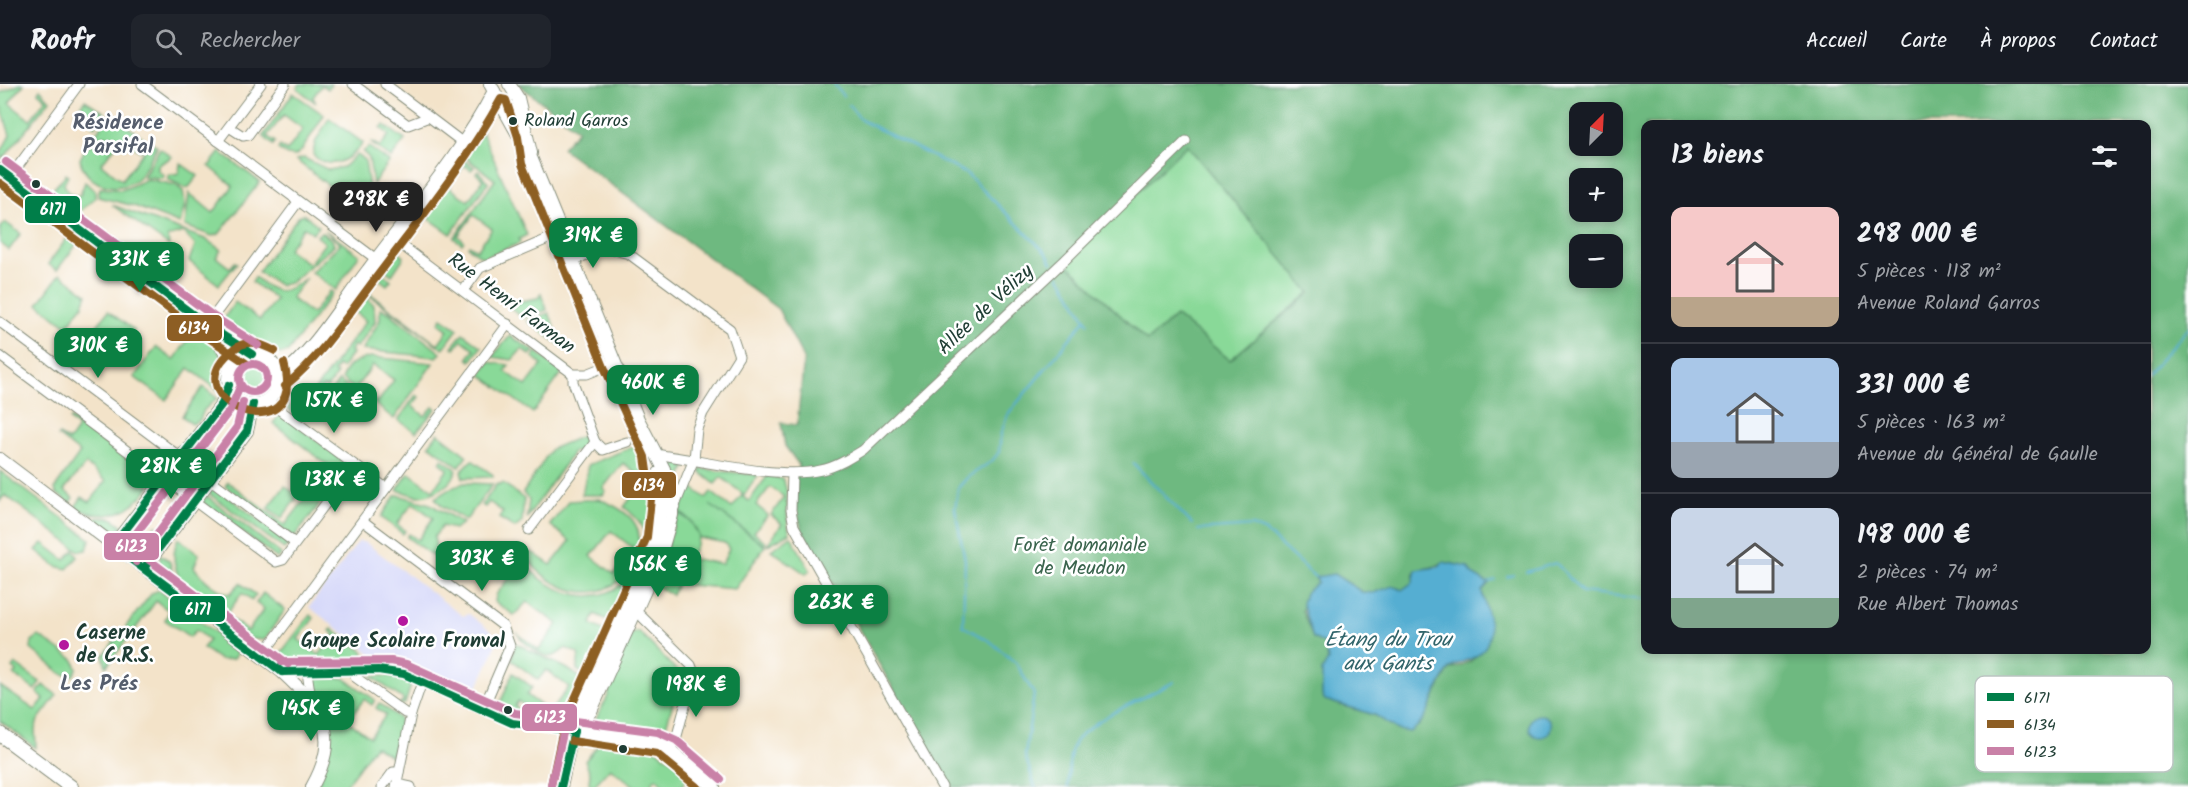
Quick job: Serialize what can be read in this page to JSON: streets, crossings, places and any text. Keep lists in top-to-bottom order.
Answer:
{
  "streets": {
    "street": ["Rue Henri Farman", "Allée de Vélizy"]
  },
  "districts": ["Résidence Parsifal", "Les Prés"],
  "water": ["Étang du Trou aux Gants"],
  "parks": ["Forêt domaniale de Meudon"],
  "places": ["Roland Garros", "Groupe Scolaire Fronval", "Caserne de C.R.S."],
  "lines": ["transit line 6134", "transit line 6123", "transit line 6171"],
  "legend": ["6171", "6134", "6123"],
  "north": "top right",
  "page": {
    "header": "Roofr",
    "search": "Rechercher",
    "nav": [
      "Accueil",
      "Carte",
      "À propos",
      "Contact"
    ],
    "map_buttons": ["+", "−"],
    "heading": "13 biens",
    "price": [
      "298K €",
      "319K €",
      "331K €",
      "310K €",
      "460K €",
      "157K €",
      "281K €",
      "138K €",
      "303K €",
      "156K €",
      "263K €",
      "198K €",
      "145K €"
    ],
    "list": [
      {
        "name": "298 000 €",
        "note": "5 pièces · 118 m² · Avenue Roland Garros"
      },
      {
        "name": "331 000 €",
        "note": "5 pièces · 163 m² · Avenue du Général de Gaulle"
      },
      {
        "name": "198 000 €",
        "note": "2 pièces · 74 m² · Rue Albert Thomas"
      }
    ]
  }
}
